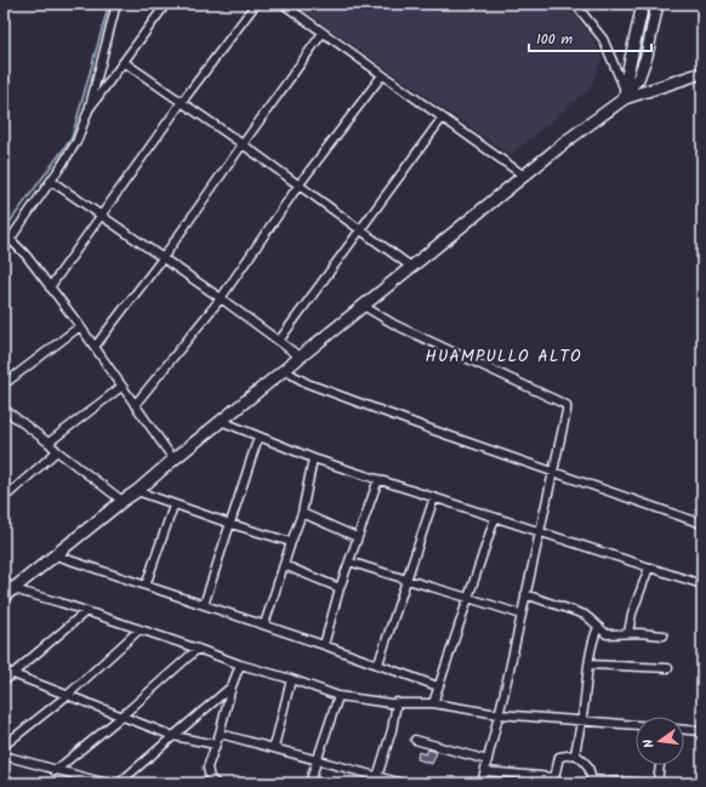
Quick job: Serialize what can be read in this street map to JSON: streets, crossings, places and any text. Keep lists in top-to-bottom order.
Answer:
{
  "districts": ["HUAMPULLO ALTO"],
  "scale_bar": "100 m",
  "north": "left"
}
